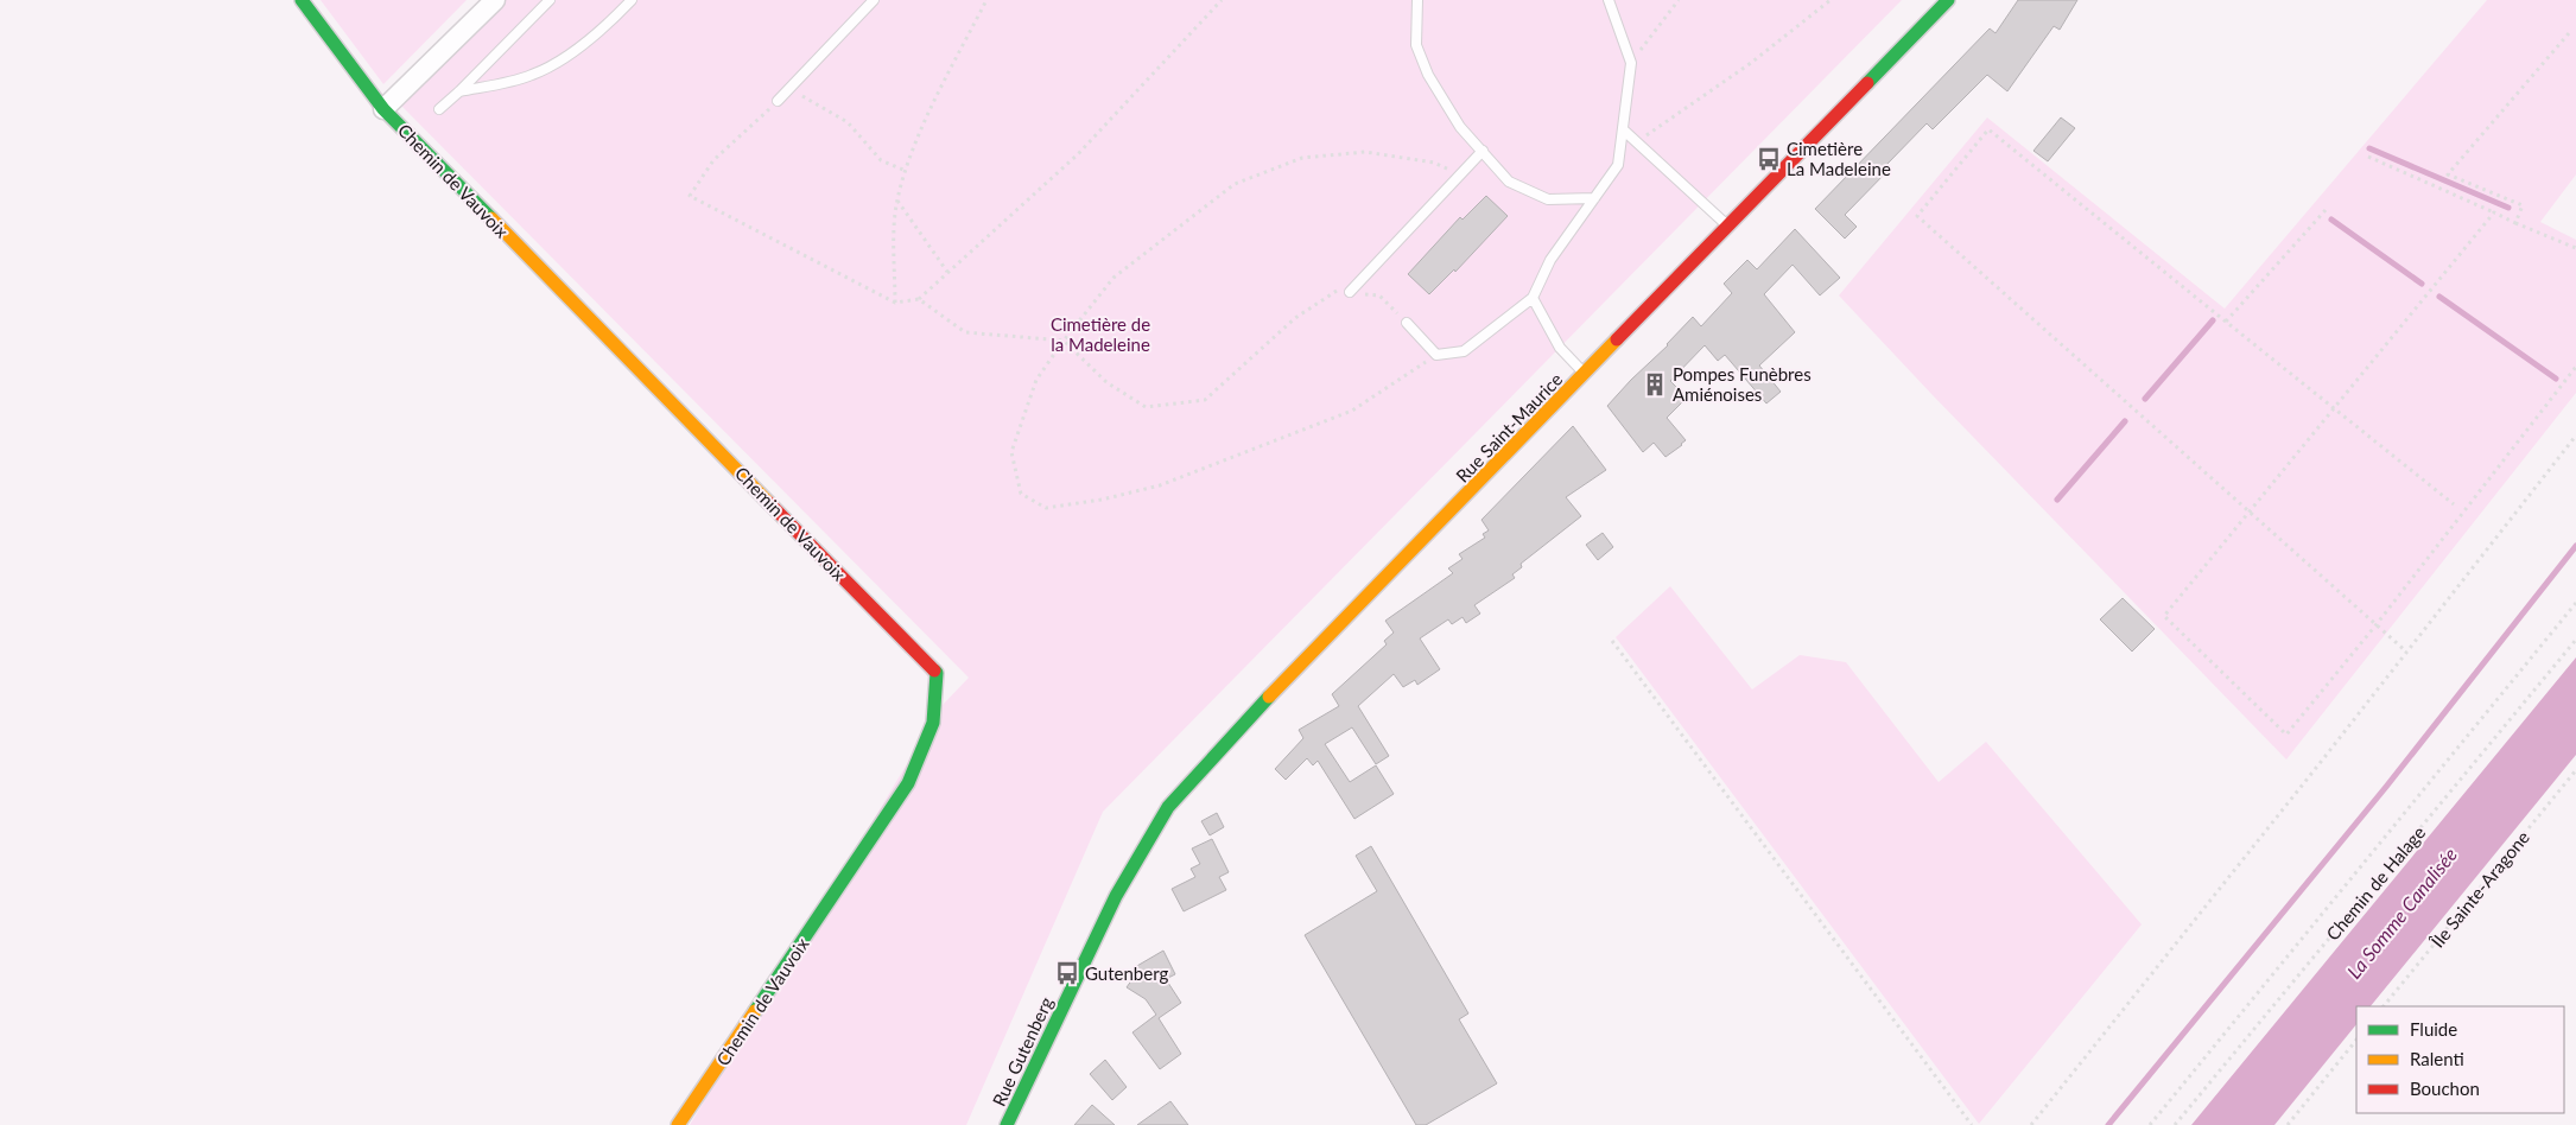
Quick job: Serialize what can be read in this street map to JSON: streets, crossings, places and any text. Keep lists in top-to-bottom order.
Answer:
{
  "streets": {
    "street": ["Chemin de Vauvoix", "Rue Saint-Maurice", "Rue Gutenberg"],
    "path": ["Chemin de Halage", "Île Sainte-Aragone"]
  },
  "crossings": [
    ["Rue Saint-Maurice", "Rue Gutenberg"]
  ],
  "water": ["La Somme Canalisée"],
  "parks": ["Cimetière de la Madeleine"],
  "places": {
    "bus stop": ["Cimetière La Madeleine", "Gutenberg"],
    "building": ["Pompes Funèbres Amiénoises"]
  },
  "legend": ["Fluide", "Ralenti", "Bouchon"]
}
